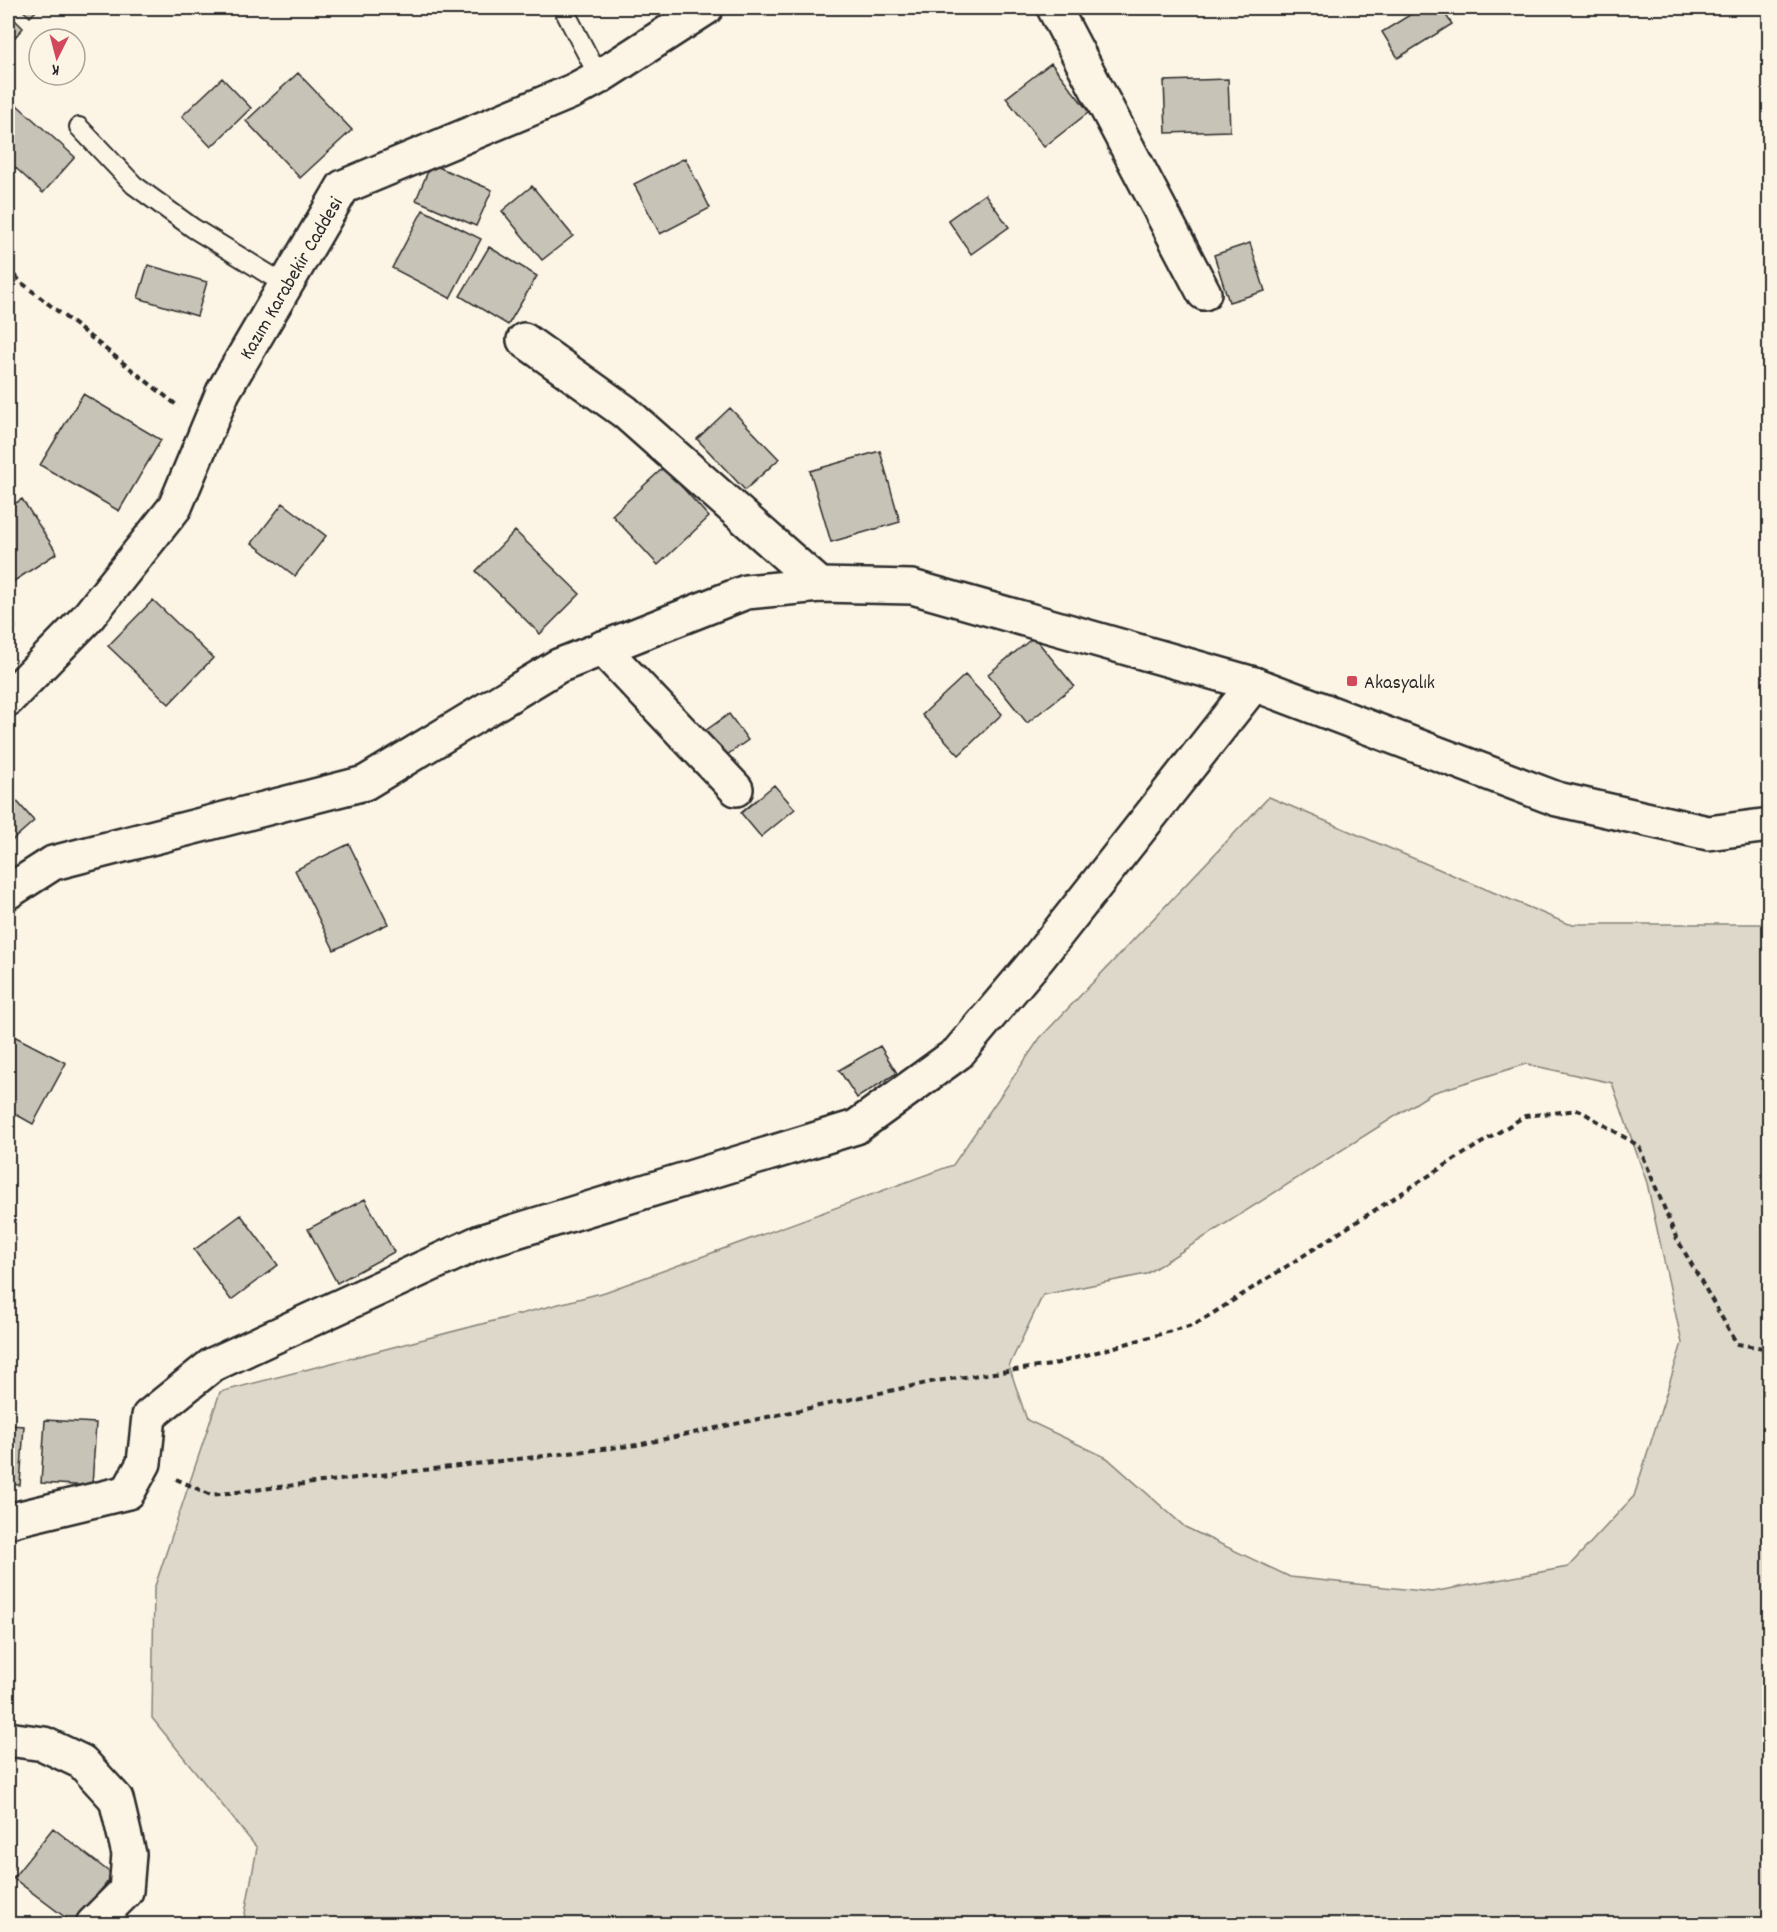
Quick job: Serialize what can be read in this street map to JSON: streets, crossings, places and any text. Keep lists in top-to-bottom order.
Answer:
{
  "streets": {
    "street": ["Kazım Karabekir Caddesi"]
  },
  "places": {
    "transit": ["Akasyalık"]
  },
  "north": "bottom"
}
